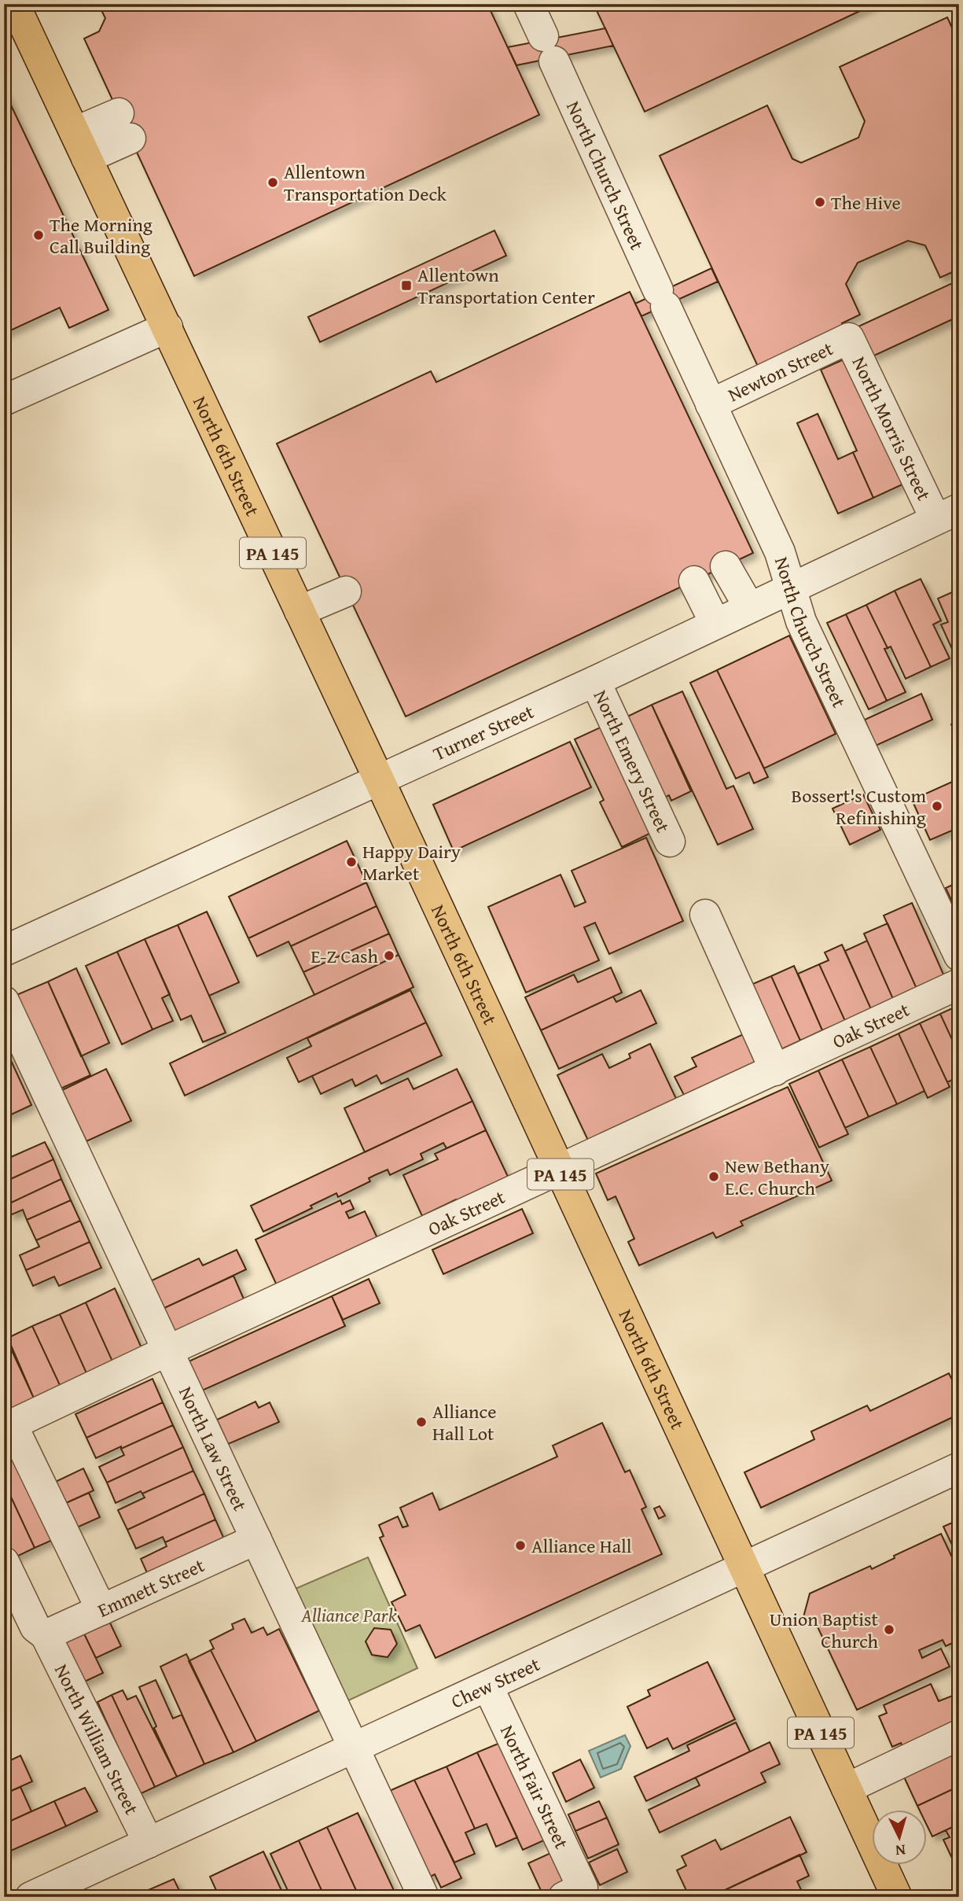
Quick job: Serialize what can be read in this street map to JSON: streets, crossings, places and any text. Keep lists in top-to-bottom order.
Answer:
{
  "streets": {
    "main road": ["North 6th Street", "PA 145"],
    "street": [
      "North Church Street",
      "Newton Street",
      "North Morris Street",
      "Turner Street",
      "North Emery Street",
      "Oak Street",
      "North Law Street",
      "Emmett Street",
      "Chew Street",
      "North William Street",
      "North Fair Street"
    ]
  },
  "crossings": [
    ["North Church Street", "Newton Street"],
    ["North Church Street", "Turner Street"],
    ["Newton Street", "North Morris Street"],
    ["North Morris Street", "Turner Street"],
    ["North 6th Street", "Turner Street"],
    ["North 6th Street", "Oak Street"],
    ["North 6th Street", "Chew Street"],
    ["Turner Street", "North Emery Street"],
    ["Oak Street", "North Law Street"],
    ["North Law Street", "Emmett Street"],
    ["North Law Street", "Chew Street"],
    ["Emmett Street", "North William Street"],
    ["Chew Street", "North William Street"],
    ["Chew Street", "North Fair Street"]
  ],
  "parks": ["Alliance Park"],
  "places": {
    "other": [
      "Allentown Transportation Deck",
      "The Hive",
      "The Morning Call Building",
      "Bossert's Custom Refinishing",
      "Happy Dairy Market",
      "E-Z Cash",
      "New Bethany E.C. Church",
      "Alliance Hall Lot",
      "Alliance Hall",
      "Union Baptist Church"
    ],
    "transit": ["Allentown Transportation Center"]
  },
  "north": "bottom"
}
